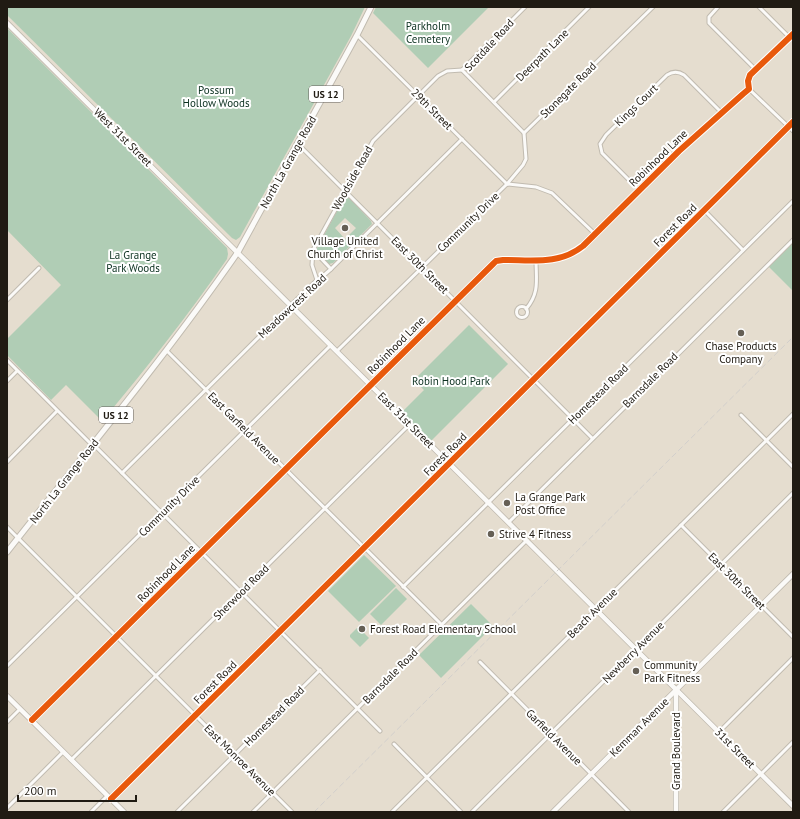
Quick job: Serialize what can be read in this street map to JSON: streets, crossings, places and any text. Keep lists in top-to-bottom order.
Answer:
{
  "streets": {
    "main road": [
      "US 12",
      "West 31st Street",
      "North La Grange Road",
      "East 31st Street",
      "Kemman Avenue",
      "31st Street",
      "Grand Boulevard"
    ],
    "street": [
      "Scotdale Road",
      "Deerpath Lane",
      "Stonegate Road",
      "Kings Court",
      "29th Street",
      "Robinhood Lane",
      "Woodside Road",
      "Community Drive",
      "Forest Road",
      "East 30th Street",
      "Meadowcrest Road",
      "Barnsdale Road",
      "Homestead Road",
      "East Garfield Avenue",
      "Sherwood Road",
      "Beach Avenue",
      "Newberry Avenue",
      "Garfield Avenue",
      "East Monroe Avenue"
    ]
  },
  "crossings": [
    ["Scotdale Road", "Deerpath Lane"],
    ["Scotdale Road", "Stonegate Road"],
    ["Scotdale Road", "Woodside Road"],
    ["Kings Court", "Robinhood Lane"],
    ["29th Street", "North La Grange Road"],
    ["29th Street", "Woodside Road"],
    ["29th Street", "Community Drive"],
    ["29th Street", "Meadowcrest Road"],
    ["West 31st Street", "North La Grange Road"],
    ["West 31st Street", "East 31st Street"],
    ["Robinhood Lane", "Community Drive"],
    ["Robinhood Lane", "East 30th Street"],
    ["Robinhood Lane", "East 31st Street"],
    ["Robinhood Lane", "East Garfield Avenue"],
    ["Robinhood Lane", "East Monroe Avenue"],
    ["North La Grange Road", "East 30th Street"],
    ["North La Grange Road", "East 31st Street"],
    ["North La Grange Road", "East Garfield Avenue"],
    ["North La Grange Road", "East Monroe Avenue"],
    ["Woodside Road", "East 30th Street"],
    ["Woodside Road", "Meadowcrest Road"],
    ["Community Drive", "East 30th Street"],
    ["Community Drive", "East 31st Street"],
    ["Community Drive", "East Garfield Avenue"],
    ["Community Drive", "East Monroe Avenue"],
    ["Forest Road", "East 30th Street"],
    ["Forest Road", "East 31st Street"],
    ["Forest Road", "East Garfield Avenue"],
    ["Forest Road", "East Monroe Avenue"],
    ["East 30th Street", "Meadowcrest Road"],
    ["East 30th Street", "Barnsdale Road"],
    ["East 30th Street", "Homestead Road"],
    ["East 30th Street", "Beach Avenue"],
    ["East 30th Street", "Newberry Avenue"],
    ["East 30th Street", "Kemman Avenue"],
    ["Meadowcrest Road", "East 31st Street"],
    ["Meadowcrest Road", "East Garfield Avenue"],
    ["Barnsdale Road", "East 31st Street"],
    ["Barnsdale Road", "East Garfield Avenue"],
    ["Barnsdale Road", "East Monroe Avenue"],
    ["Homestead Road", "East 31st Street"],
    ["Homestead Road", "East Garfield Avenue"],
    ["Homestead Road", "East Monroe Avenue"],
    ["East 31st Street", "Sherwood Road"],
    ["East 31st Street", "Beach Avenue"],
    ["East 31st Street", "Newberry Avenue"],
    ["East 31st Street", "Kemman Avenue"],
    ["East 31st Street", "31st Street"],
    ["East 31st Street", "Grand Boulevard"],
    ["East Garfield Avenue", "Sherwood Road"],
    ["Sherwood Road", "East Monroe Avenue"],
    ["Beach Avenue", "Garfield Avenue"],
    ["Newberry Avenue", "Garfield Avenue"],
    ["Kemman Avenue", "Garfield Avenue"],
    ["Kemman Avenue", "31st Street"],
    ["Kemman Avenue", "Grand Boulevard"],
    ["31st Street", "Grand Boulevard"]
  ],
  "parks": [
    "Parkholm Cemetery",
    "Possum Hollow Woods",
    "La Grange Park Woods",
    "Robin Hood Park"
  ],
  "places": [
    "Village United Church of Christ",
    "Chase Products Company",
    "La Grange Park Post Office",
    "Strive 4 Fitness",
    "Forest Road Elementary School",
    "Community Park Fitness"
  ],
  "scale_bar": "200 m"
}
